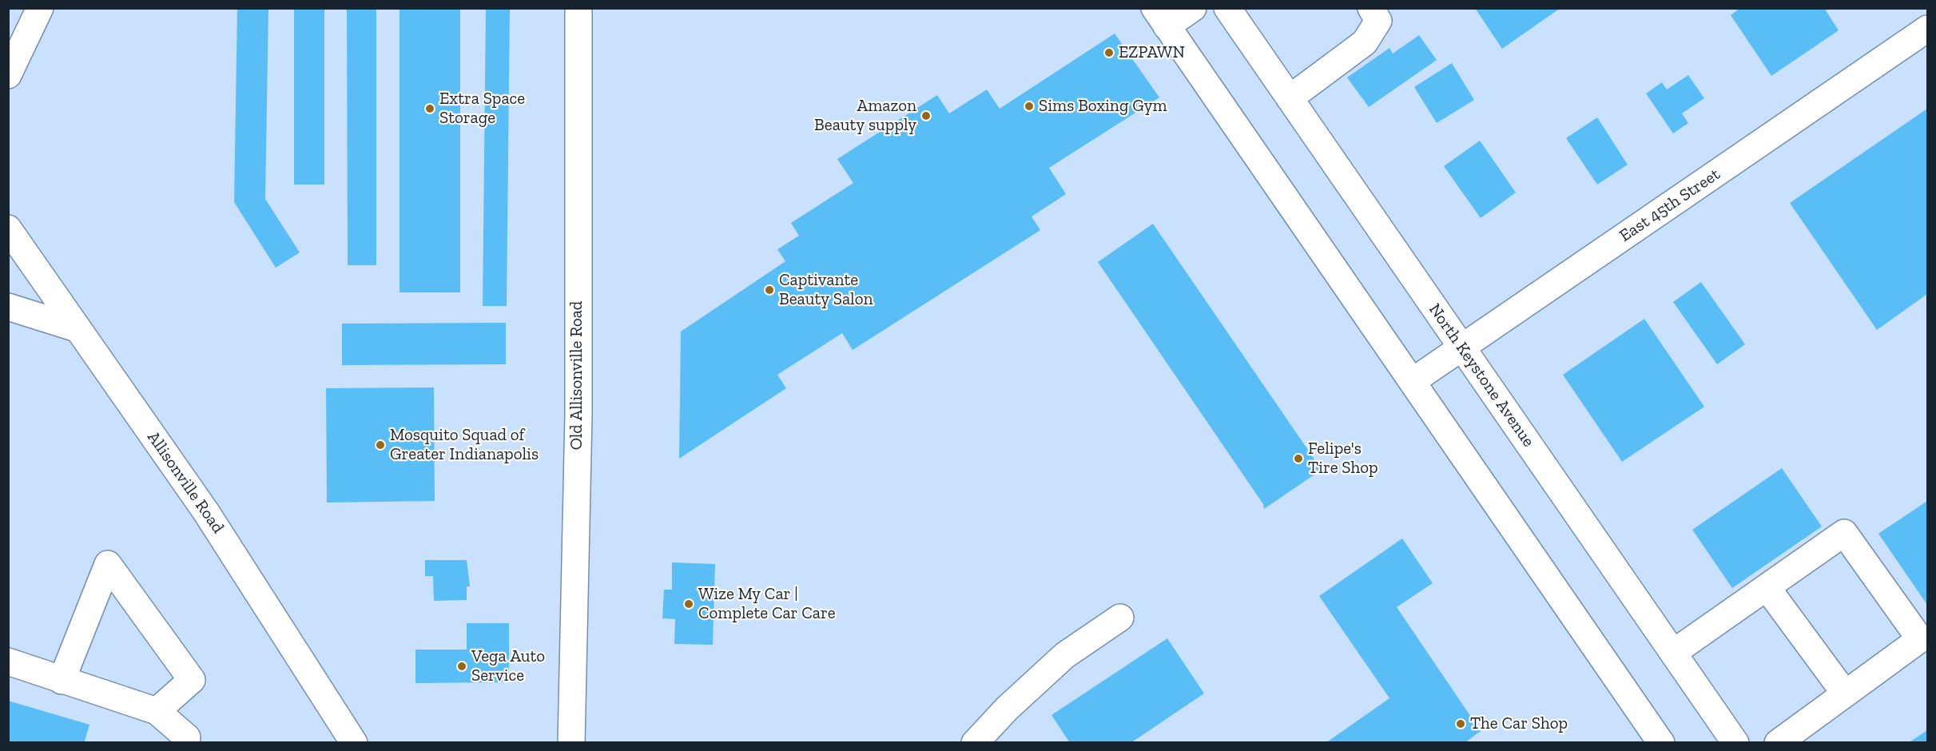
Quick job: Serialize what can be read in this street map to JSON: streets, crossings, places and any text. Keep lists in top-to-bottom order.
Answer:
{
  "streets": {
    "main road": [
      "East 45th Street",
      "Old Allisonville Road",
      "North Keystone Avenue",
      "Allisonville Road"
    ]
  },
  "crossings": [
    ["East 45th Street", "North Keystone Avenue"]
  ],
  "places": [
    "EZPAWN",
    "Sims Boxing Gym",
    "Extra Space Storage",
    "Amazon Beauty supply",
    "Captivante Beauty Salon",
    "Mosquito Squad of Greater Indianapolis",
    "Felipe's Tire Shop",
    "Wize My Car | Complete Car Care",
    "Vega Auto Service",
    "The Car Shop"
  ]
}
